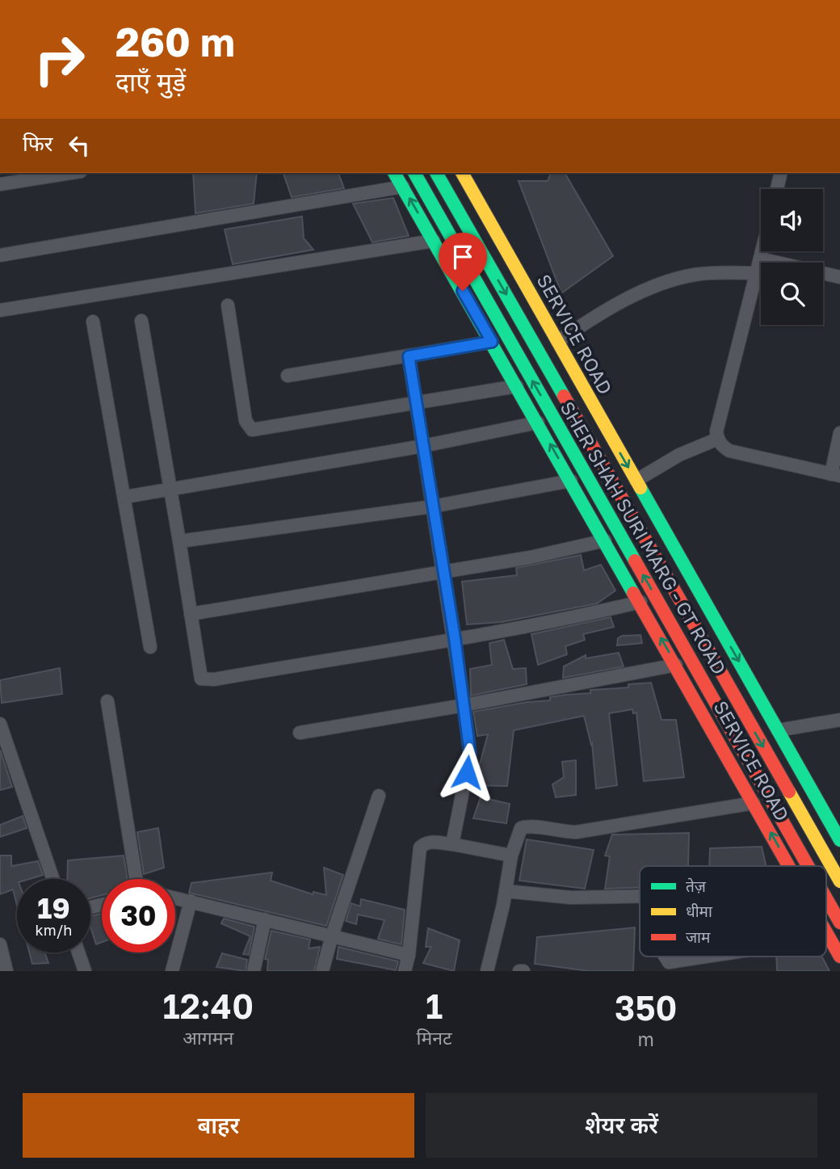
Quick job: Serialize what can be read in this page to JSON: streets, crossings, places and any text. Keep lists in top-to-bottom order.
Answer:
{
  "streets": {
    "main road": ["SERVICE ROAD", "SHER SHAH SURI MARG - GT ROAD"]
  },
  "legend": ["तेज़", "धीमा", "जाम"],
  "page": {
    "turn": ["260 m", "दाएँ मुड़ें"],
    "then": "फिर",
    "speed": "19 km/h",
    "limit": "30",
    "eta": [
      "12:40",
      "आगमन",
      "1",
      "मिनट",
      "350",
      "m"
    ],
    "buttons": ["बाहर", "शेयर करें"]
  }
}
